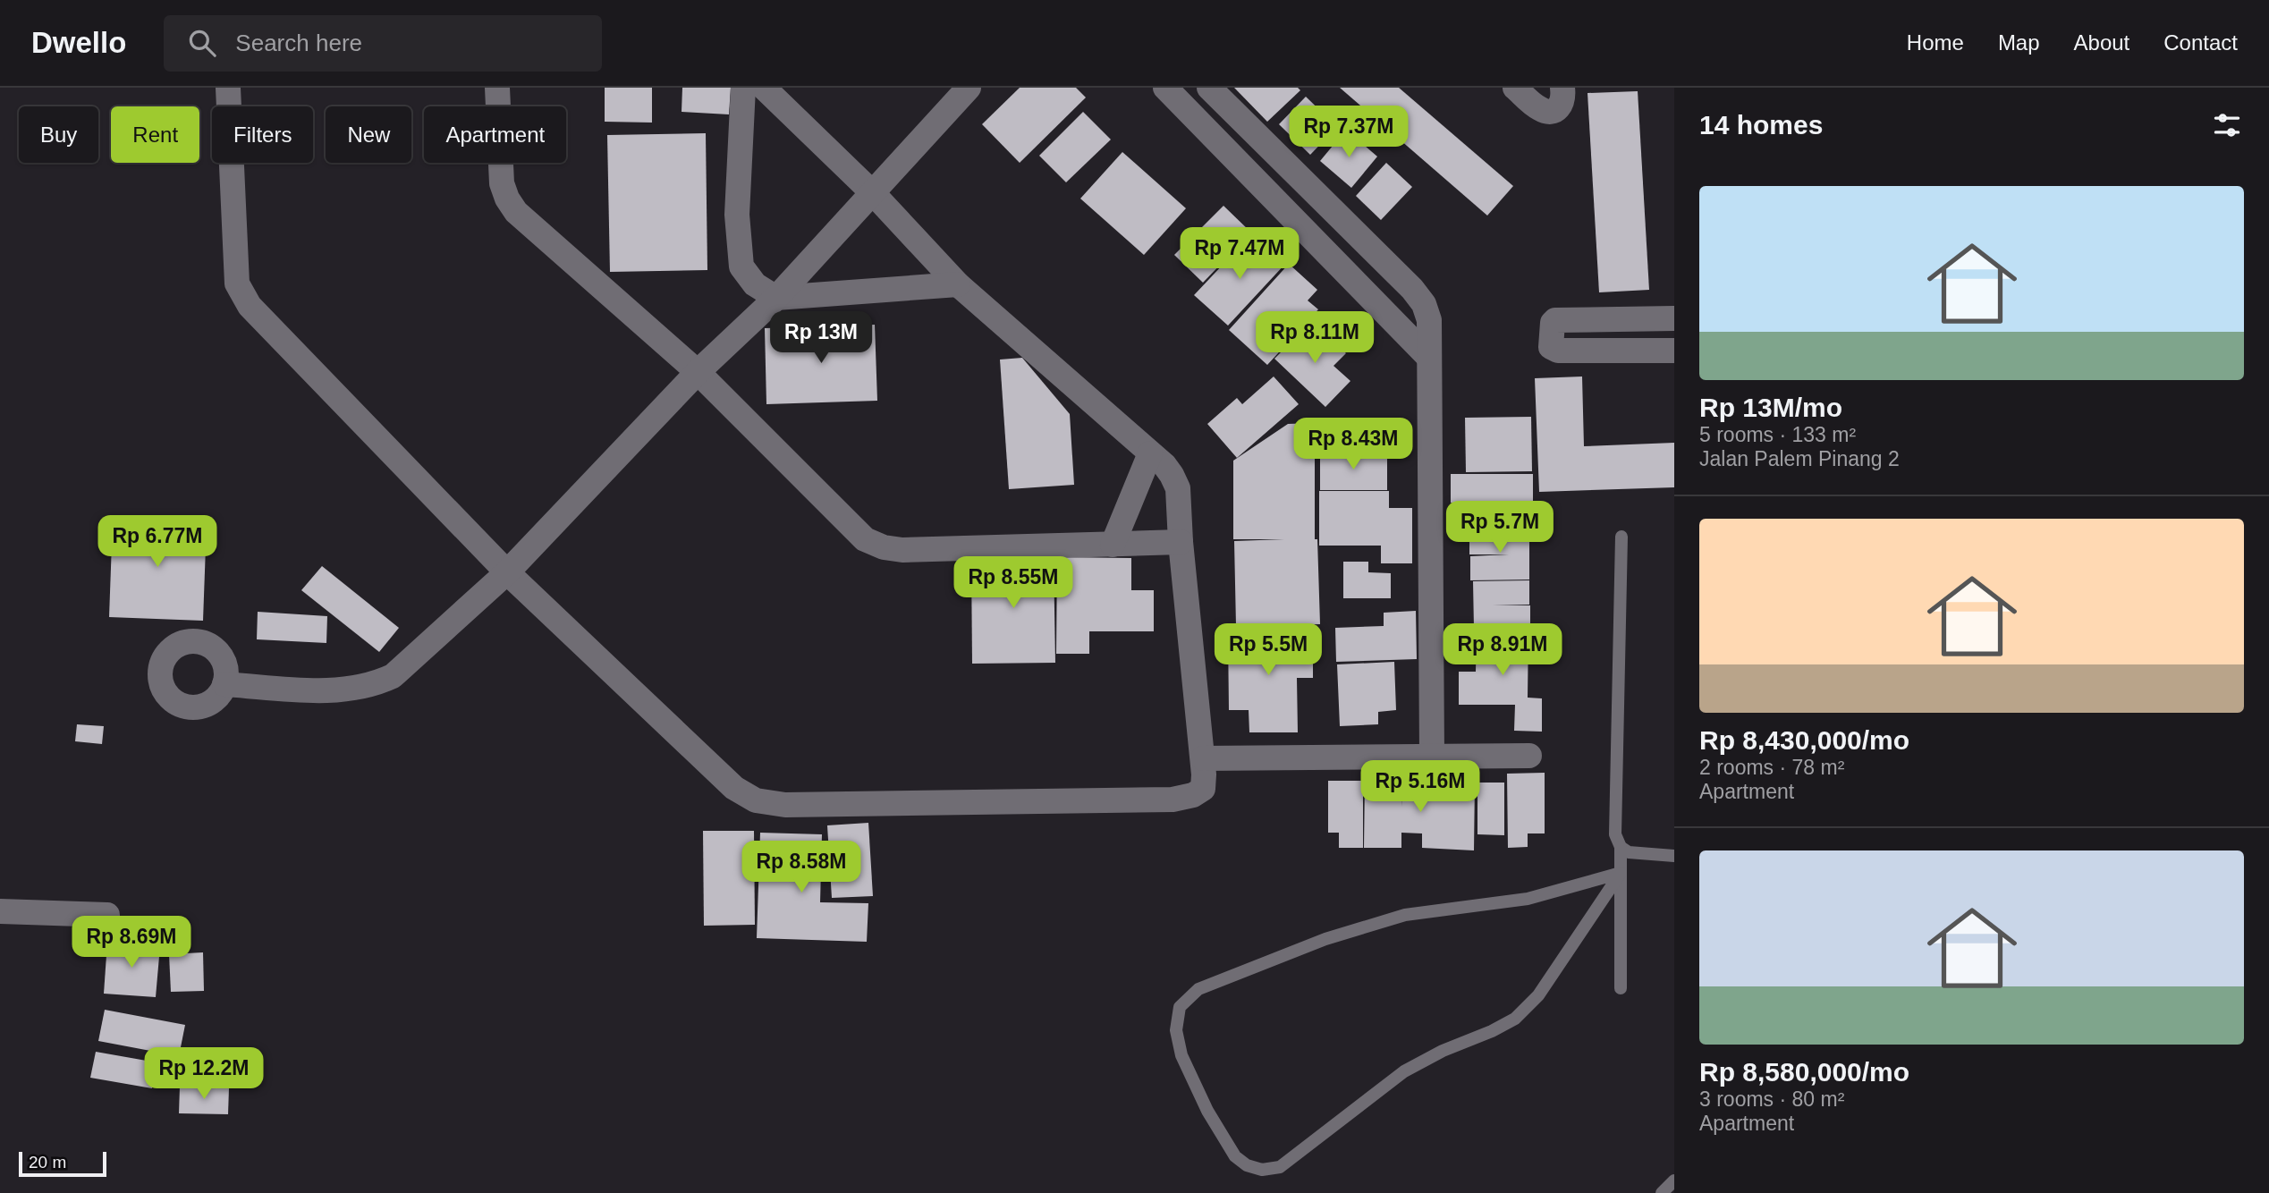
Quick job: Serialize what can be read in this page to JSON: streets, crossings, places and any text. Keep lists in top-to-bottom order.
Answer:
{
  "scale_bar": "20 m",
  "page": {
    "header": "Dwello",
    "search": "Search here",
    "nav": [
      "Home",
      "Map",
      "About",
      "Contact"
    ],
    "heading": "14 homes",
    "price": [
      "Rp 7.37M",
      "Rp 7.47M",
      "Rp 13M",
      "Rp 8.11M",
      "Rp 8.43M",
      "Rp 5.7M",
      "Rp 6.77M",
      "Rp 8.55M",
      "Rp 5.5M",
      "Rp 8.91M",
      "Rp 5.16M",
      "Rp 8.58M",
      "Rp 8.69M",
      "Rp 12.2M"
    ],
    "chip": [
      "Buy",
      "Rent",
      "Filters",
      "New",
      "Apartment"
    ],
    "list": [
      {
        "name": "Rp 13M/mo",
        "note": "5 rooms · 133 m² · Jalan Palem Pinang 2"
      },
      {
        "name": "Rp 8,430,000/mo",
        "note": "2 rooms · 78 m² · Apartment"
      },
      {
        "name": "Rp 8,580,000/mo",
        "note": "3 rooms · 80 m² · Apartment"
      }
    ],
    "scale": "20 m"
  }
}
